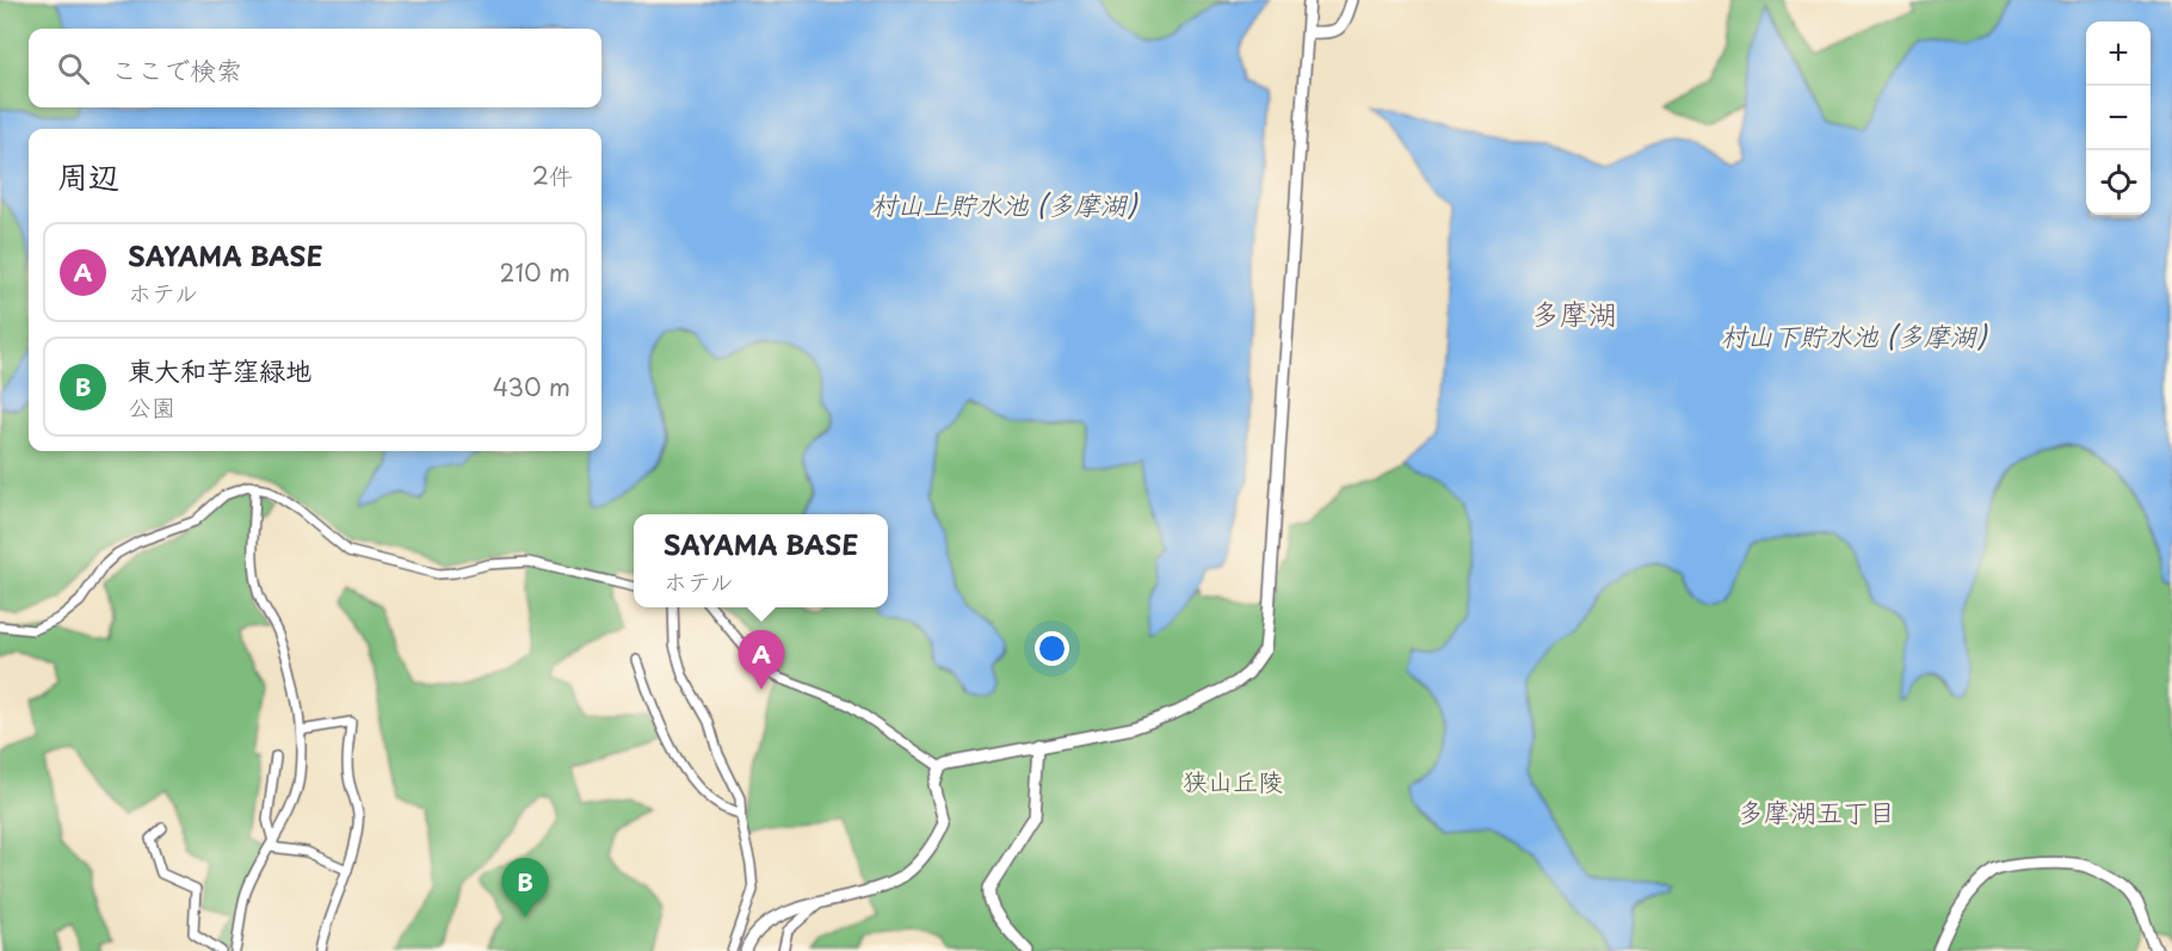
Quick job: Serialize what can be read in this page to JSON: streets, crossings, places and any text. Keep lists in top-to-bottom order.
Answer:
{
  "districts": ["多摩湖", "多摩湖五丁目"],
  "water": ["村山上貯水池 (多摩湖)", "村山下貯水池 (多摩湖)"],
  "parks": ["狭山丘陵"],
  "page": {
    "map_buttons": ["+", "−"],
    "search": "ここで検索",
    "heading": ["周辺", "2件"],
    "list": [
      {
        "mark": "A",
        "name": "SAYAMA BASE",
        "note": "ホテル",
        "value": "210 m"
      },
      {
        "mark": "B",
        "name": "東大和芋窪緑地",
        "note": "公園",
        "value": "430 m"
      }
    ],
    "popup": ["SAYAMA BASE", "ホテル"],
    "pins": ["A", "B"]
  }
}
